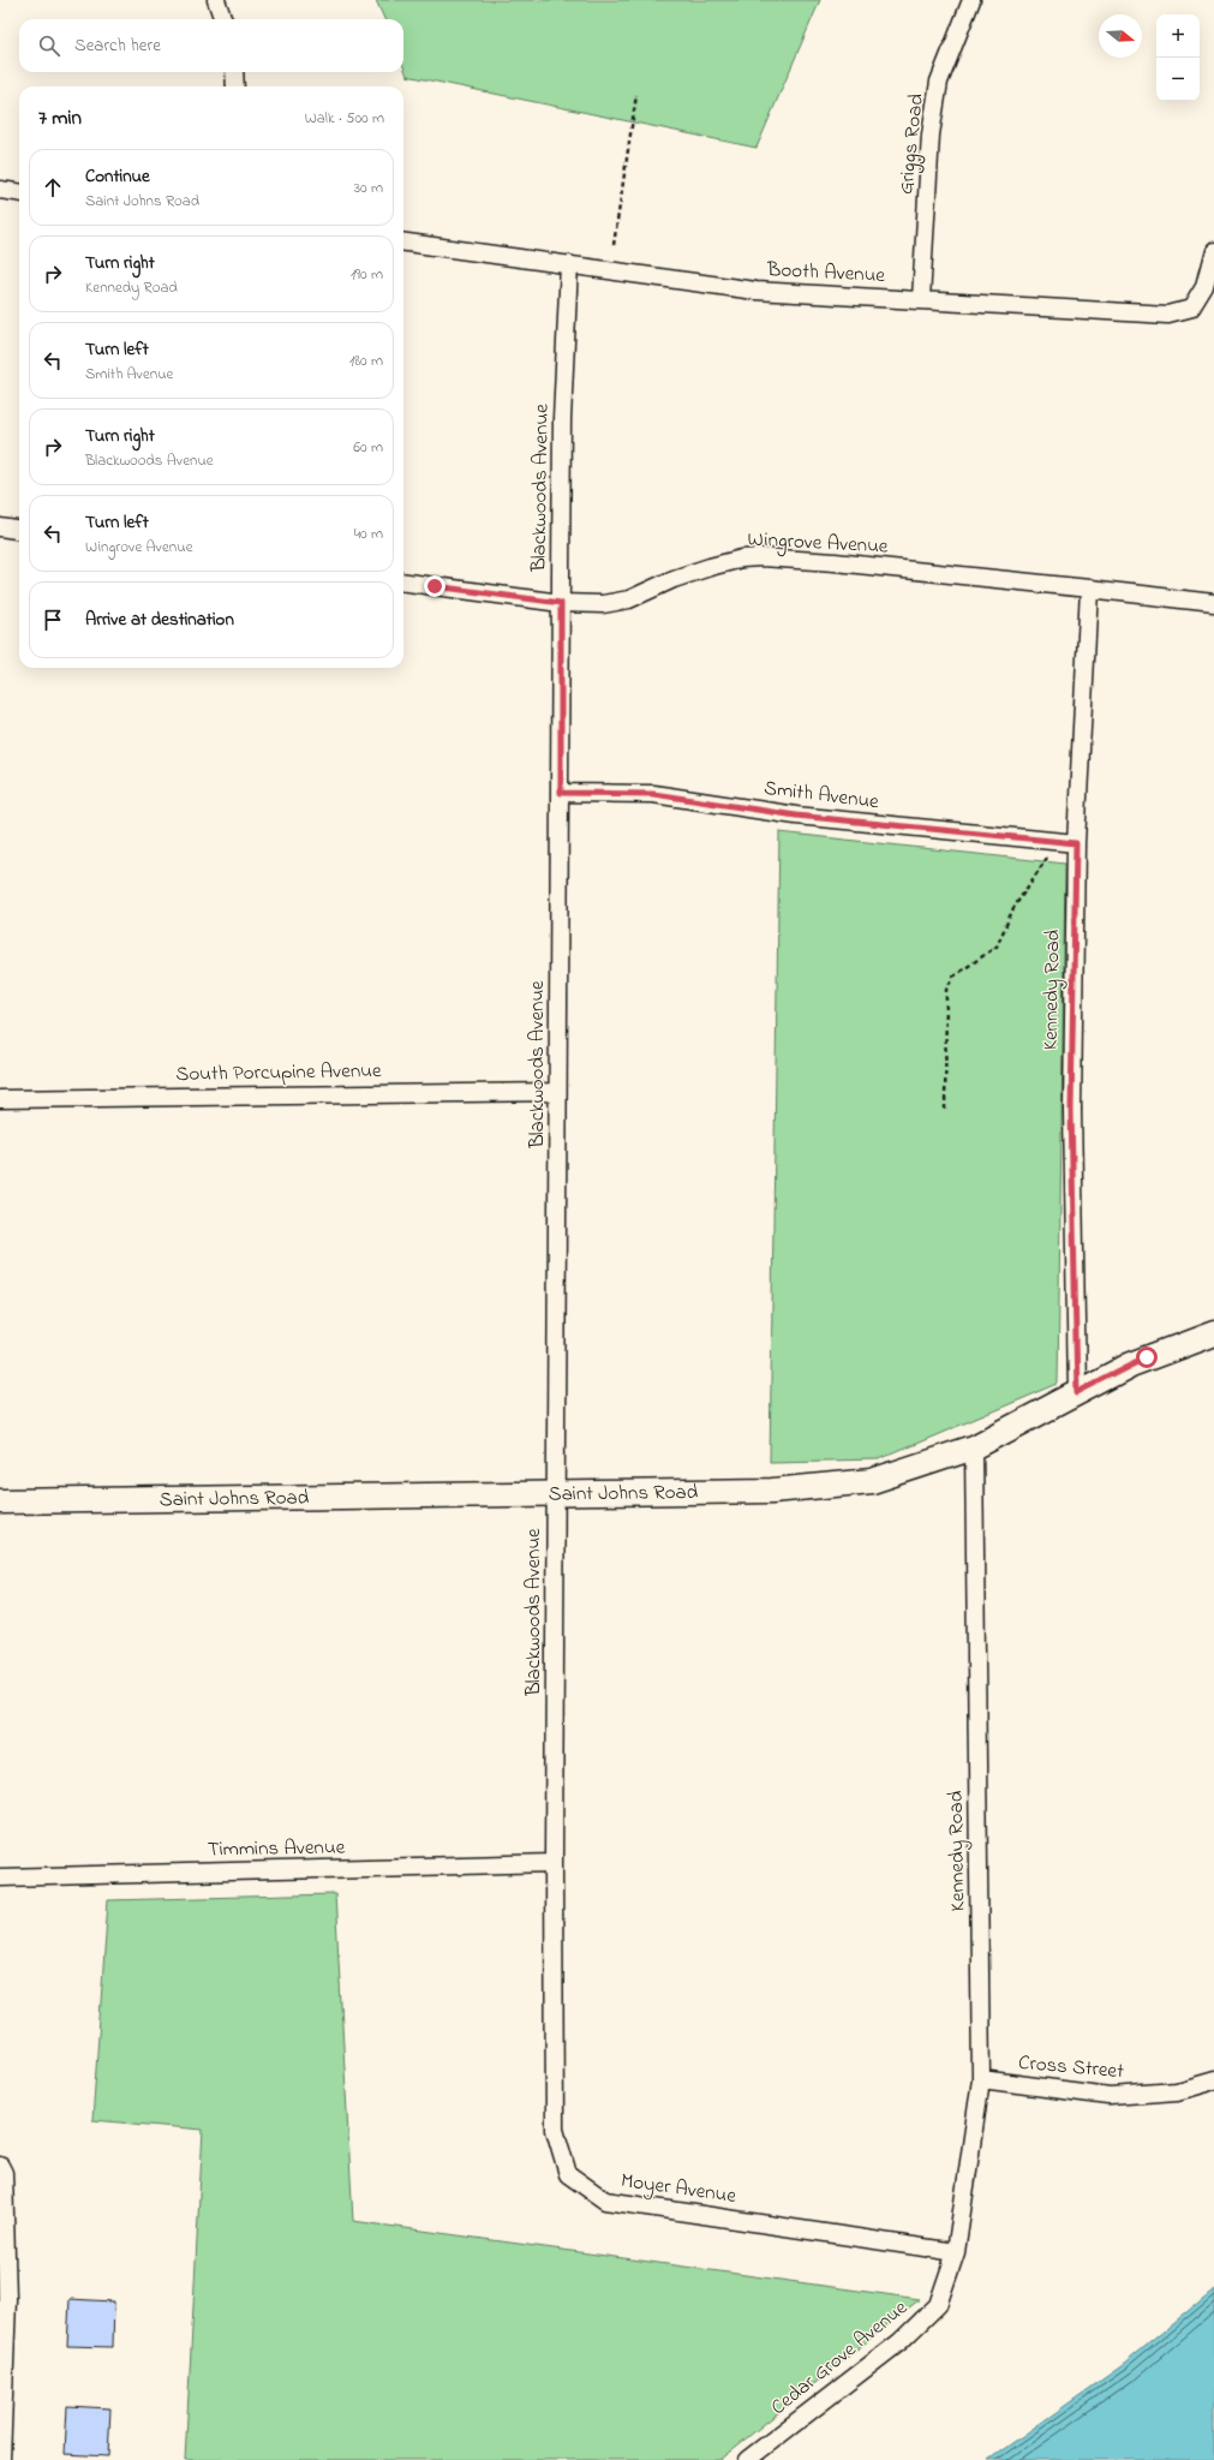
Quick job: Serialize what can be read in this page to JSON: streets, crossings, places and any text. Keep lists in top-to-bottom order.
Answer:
{
  "streets": {
    "street": [
      "Griggs Road",
      "Booth Avenue",
      "Blackwoods Avenue",
      "Wingrove Avenue",
      "Smith Avenue",
      "Kennedy Road",
      "South Porcupine Avenue",
      "Saint Johns Road",
      "Timmins Avenue",
      "Cross Street",
      "Moyer Avenue",
      "Cedar Grove Avenue"
    ]
  },
  "crossings": [
    ["Griggs Road", "Booth Avenue"],
    ["Booth Avenue", "Blackwoods Avenue"],
    ["Blackwoods Avenue", "Wingrove Avenue"],
    ["Blackwoods Avenue", "Smith Avenue"],
    ["Blackwoods Avenue", "South Porcupine Avenue"],
    ["Blackwoods Avenue", "Saint Johns Road"],
    ["Blackwoods Avenue", "Timmins Avenue"],
    ["Blackwoods Avenue", "Moyer Avenue"],
    ["Wingrove Avenue", "Kennedy Road"],
    ["Smith Avenue", "Kennedy Road"],
    ["Kennedy Road", "Saint Johns Road"],
    ["Kennedy Road", "Cross Street"],
    ["Kennedy Road", "Moyer Avenue"],
    ["Kennedy Road", "Cedar Grove Avenue"],
    ["Timmins Avenue", "Moyer Avenue"],
    ["Moyer Avenue", "Cedar Grove Avenue"]
  ],
  "north": "right",
  "page": {
    "map_buttons": ["+", "−"],
    "search": "Search here",
    "heading": ["7 min", "Walk · 500 m"],
    "list": [
      ["Continue", "Saint Johns Road", "30 m"],
      ["Turn right", "Kennedy Road", "190 m"],
      ["Turn left", "Smith Avenue", "180 m"],
      ["Turn right", "Blackwoods Avenue", "60 m"],
      ["Turn left", "Wingrove Avenue", "40 m"],
      "Arrive at destination"
    ]
  }
}
